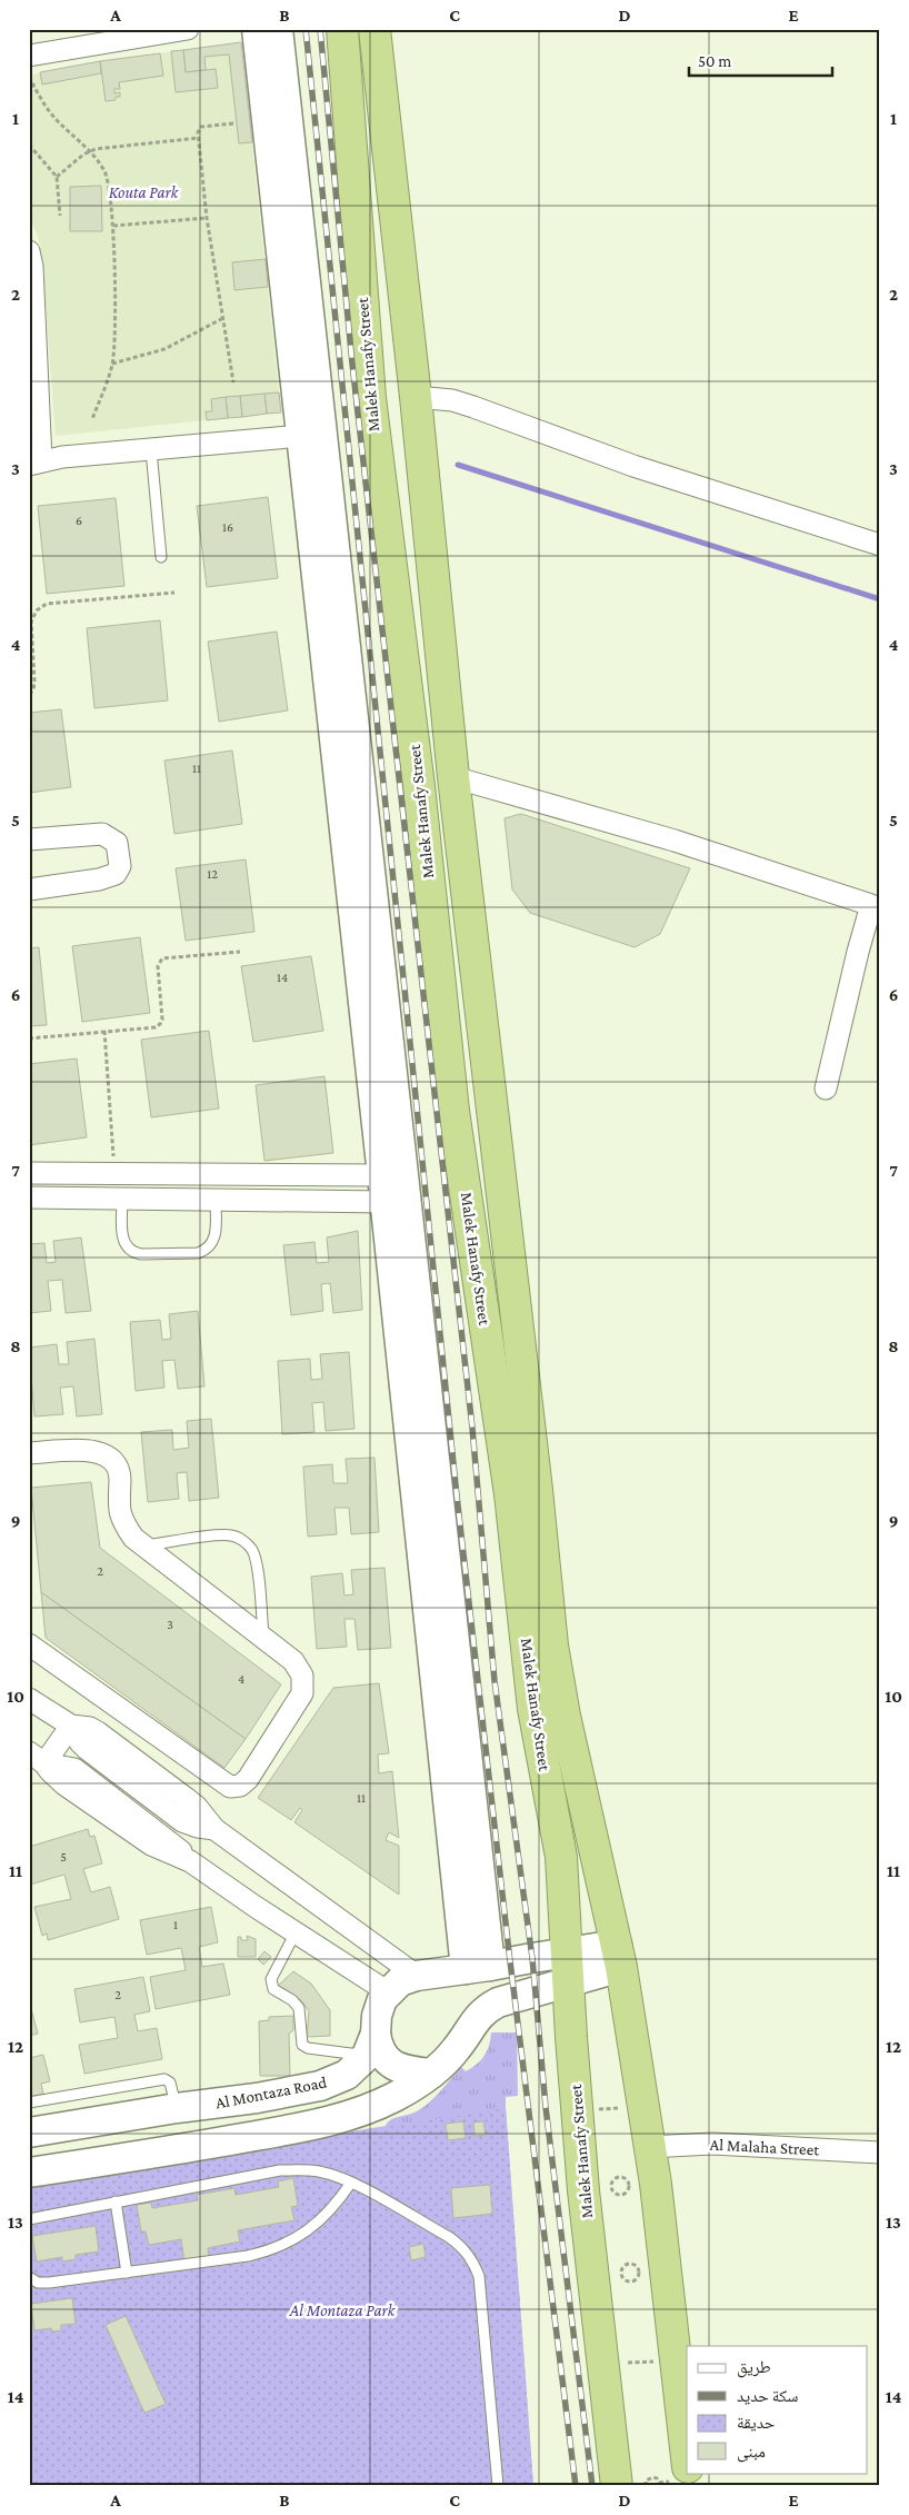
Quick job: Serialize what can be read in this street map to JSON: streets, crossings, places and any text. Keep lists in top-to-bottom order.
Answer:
{
  "streets": {
    "highway": ["Malek Hanafy Street"],
    "street": ["Al Montaza Road", "Al Malaha Street"]
  },
  "crossings": [
    ["Malek Hanafy Street", "Al Malaha Street"]
  ],
  "parks": ["Kouta Park", "Al Montaza Park"],
  "house_numbers": [
    "6",
    "16",
    "11",
    "12",
    "14",
    "2",
    "3",
    "4",
    "11",
    "5",
    "1",
    "2"
  ],
  "legend": [
    "طريق",
    "سكة حديد",
    "حديقة",
    "مبنى"
  ],
  "scale_bar": "50 m",
  "grid": {
    "columns": [
      "A",
      "B",
      "C",
      "D",
      "E"
    ],
    "rows": [
      "1",
      "2",
      "3",
      "4",
      "5",
      "6",
      "7",
      "8",
      "9",
      "10",
      "11",
      "12",
      "13",
      "14"
    ]
  }
}
